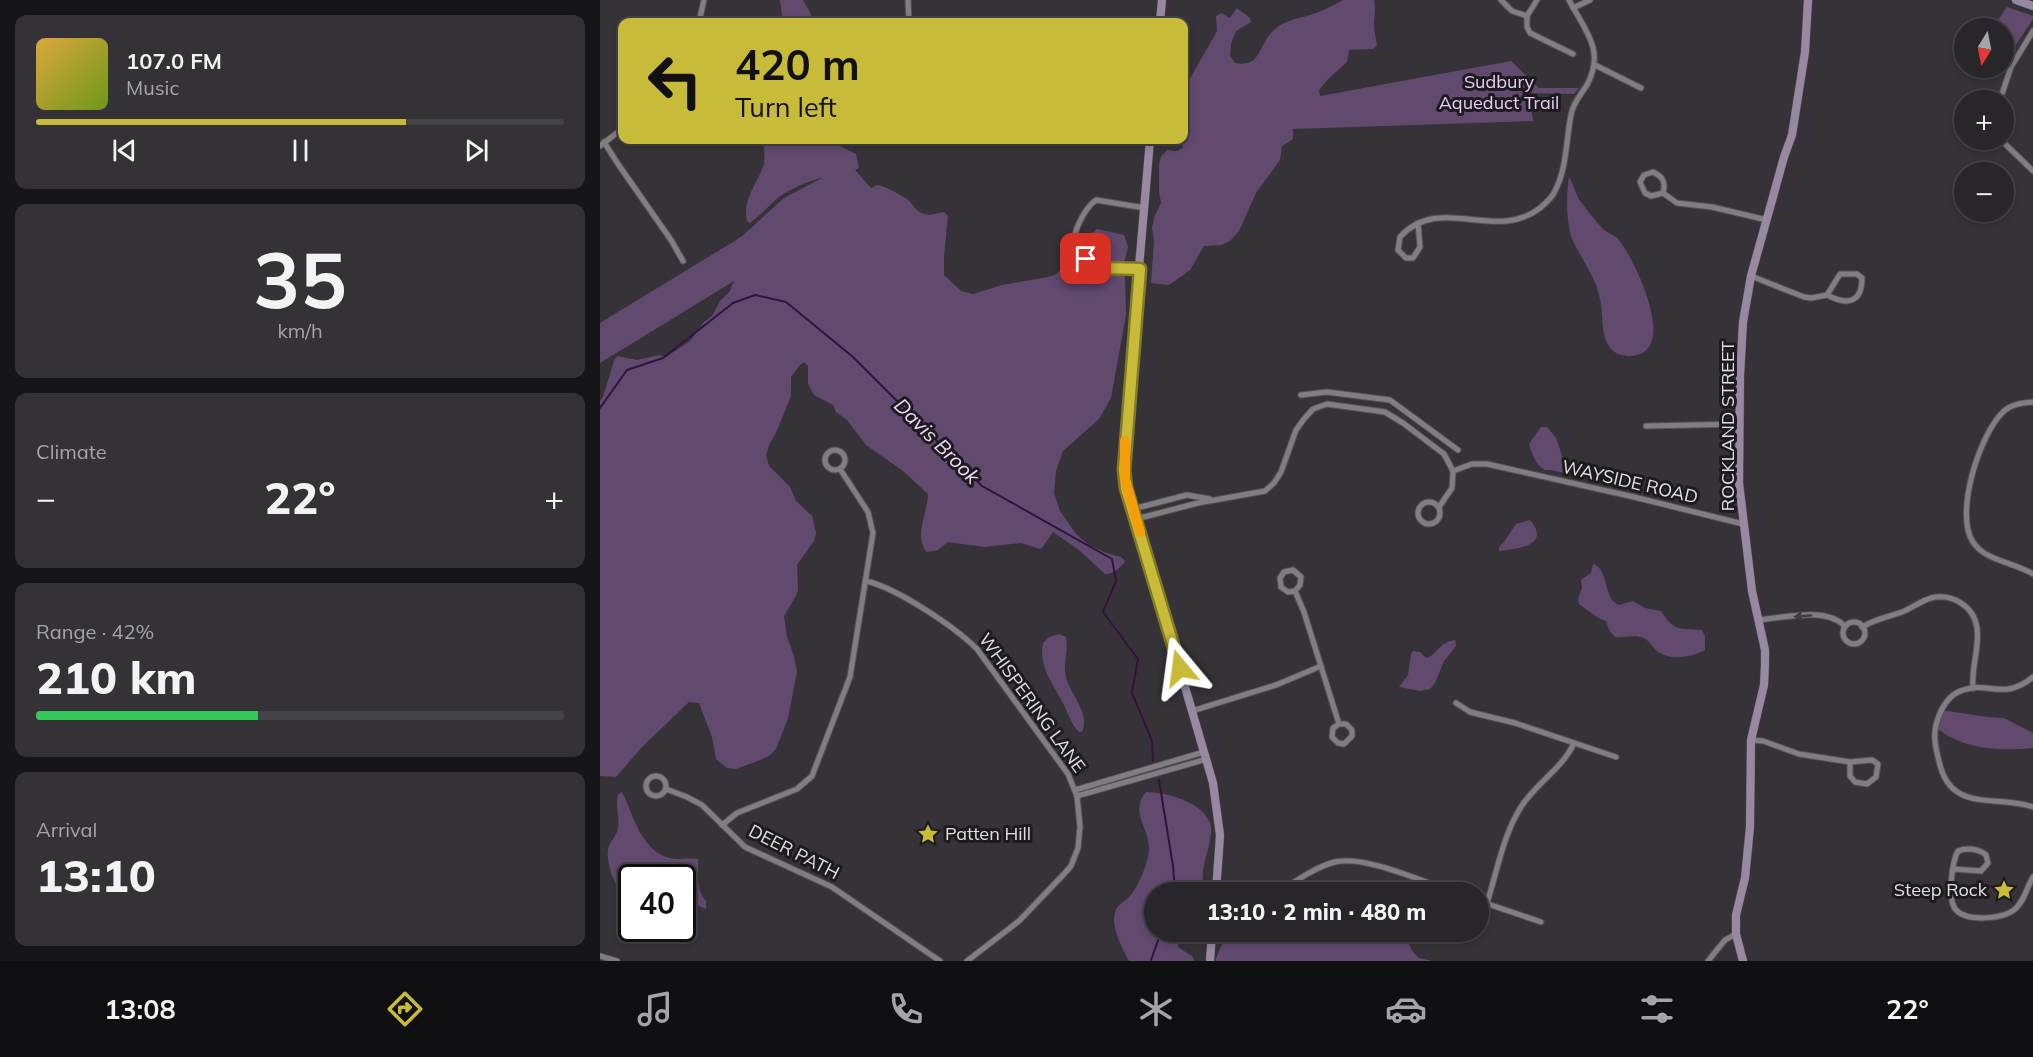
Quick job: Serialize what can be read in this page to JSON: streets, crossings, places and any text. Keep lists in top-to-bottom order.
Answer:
{
  "streets": {
    "street": [
      "ROCKLAND STREET",
      "WAYSIDE ROAD",
      "WHISPERING LANE",
      "DEER PATH"
    ]
  },
  "crossings": [
    ["ROCKLAND STREET", "WAYSIDE ROAD"]
  ],
  "water": ["Davis Brook"],
  "parks": ["Sudbury Aqueduct Trail"],
  "places": {
    "place": ["Patten Hill", "Steep Rock"]
  },
  "north": "bottom",
  "page": {
    "map_buttons": ["+", "−"],
    "turn": ["420 m", "Turn left"],
    "song": ["107.0 FM", "Music"],
    "tile": [
      ["35", "km/h"],
      "Climate",
      ["Range · 42%", "210 km"],
      ["Arrival", "13:10"]
    ],
    "heat": ["−", "22°", "+"],
    "limit": "40",
    "trip": "13:10 · 2 min · 480 m",
    "tabs": ["13:08", "22°"]
  }
}
